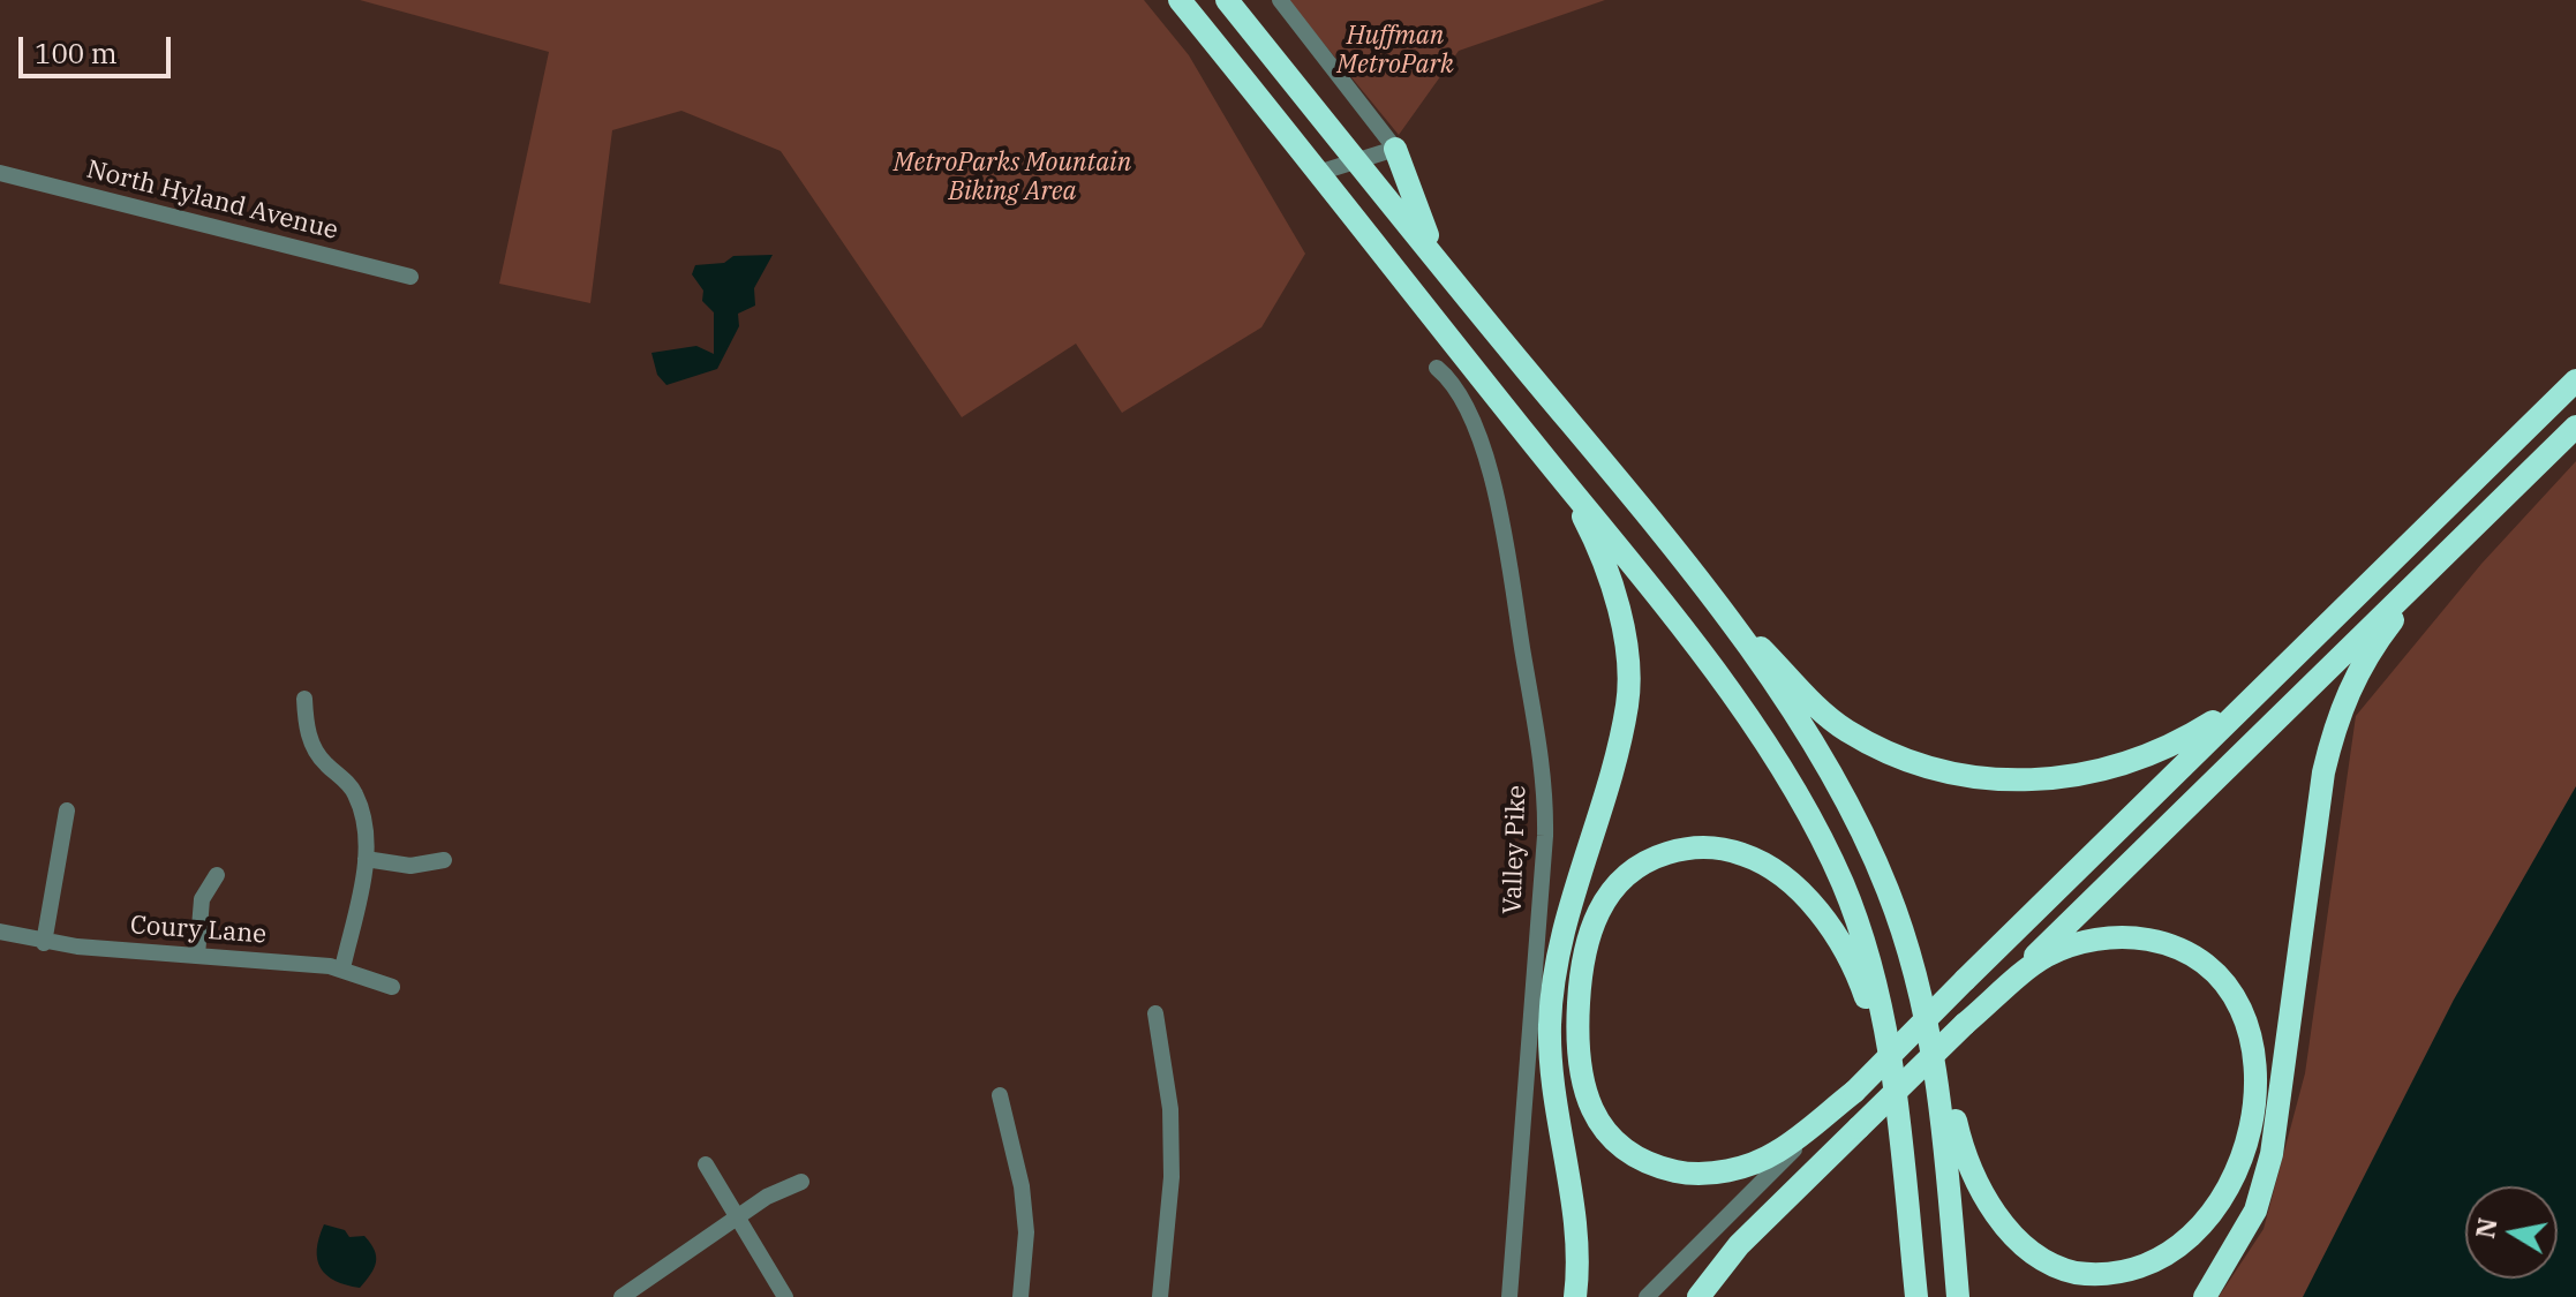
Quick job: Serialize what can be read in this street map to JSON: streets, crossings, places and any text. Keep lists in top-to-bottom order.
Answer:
{
  "streets": {
    "street": ["North Hyland Avenue", "Valley Pike", "Coury Lane"]
  },
  "parks": ["Huffman MetroPark", "MetroParks Mountain Biking Area"],
  "scale_bar": "100 m",
  "north": "left"
}
